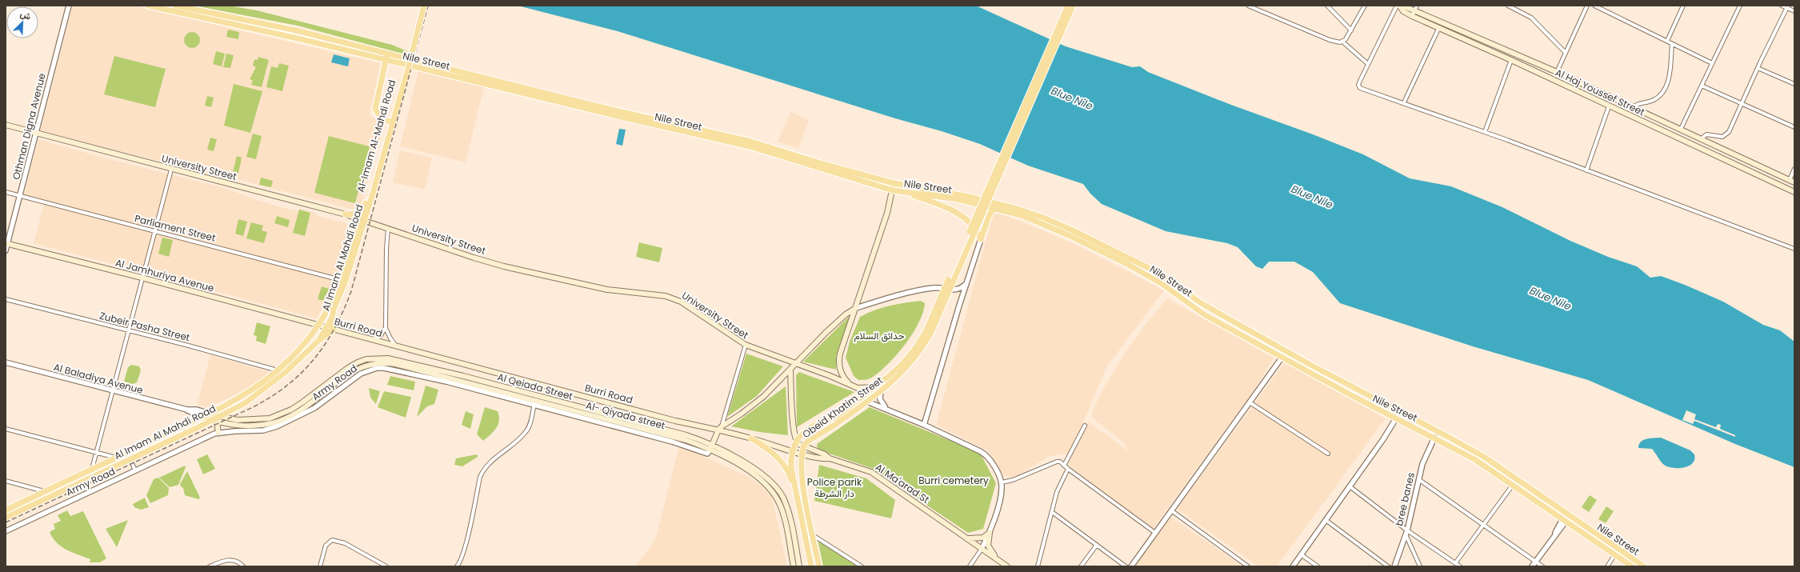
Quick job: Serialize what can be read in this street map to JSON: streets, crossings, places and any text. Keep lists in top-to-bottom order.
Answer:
{
  "streets": {
    "main road": [
      "Nile Street",
      "Al Haj Youssef Street",
      "Al-Imam Al-Mahdi Road",
      "University Street",
      "Al Imam Al Mahdi Road",
      "Al Jamhuriya Avenue",
      "Burri Road",
      "Al Qeiada Street",
      "Obeid Khatim Street",
      "Al- Qiyada street",
      "Al Ma'arad St"
    ],
    "street": [
      "Othman Digna Avenue",
      "Parliament Street",
      "Zubeir Pasha Street",
      "Al Baladiya Avenue",
      "Army Road",
      "bree banes"
    ]
  },
  "crossings": [
    ["Nile Street", "bree banes"],
    ["Othman Digna Avenue", "University Street"],
    ["Othman Digna Avenue", "Parliament Street"],
    ["Othman Digna Avenue", "Al Jamhuriya Avenue"],
    ["Al-Imam Al-Mahdi Road", "University Street"],
    ["Al-Imam Al-Mahdi Road", "Parliament Street"],
    ["Al-Imam Al-Mahdi Road", "Al Imam Al Mahdi Road"],
    ["Al-Imam Al-Mahdi Road", "Al Jamhuriya Avenue"],
    ["Al-Imam Al-Mahdi Road", "Zubeir Pasha Street"],
    ["Al-Imam Al-Mahdi Road", "Burri Road"],
    ["Al-Imam Al-Mahdi Road", "Al Qeiada Street"],
    ["University Street", "Al Imam Al Mahdi Road"],
    ["University Street", "Obeid Khatim Street"],
    ["Al Imam Al Mahdi Road", "Burri Road"],
    ["Al Imam Al Mahdi Road", "Al Qeiada Street"],
    ["Al Jamhuriya Avenue", "Burri Road"],
    ["Burri Road", "Obeid Khatim Street"],
    ["Burri Road", "Al Ma'arad St"],
    ["Army Road", "Al Qeiada Street"],
    ["Army Road", "Al- Qiyada street"],
    ["Al Qeiada Street", "Al- Qiyada street"],
    ["Obeid Khatim Street", "Al Ma'arad St"]
  ],
  "water": ["Blue Nile"],
  "parks": ["حدائق السلام", "Burri cemetery", "Police parik دار الشرطة"],
  "north": "top right"
}
